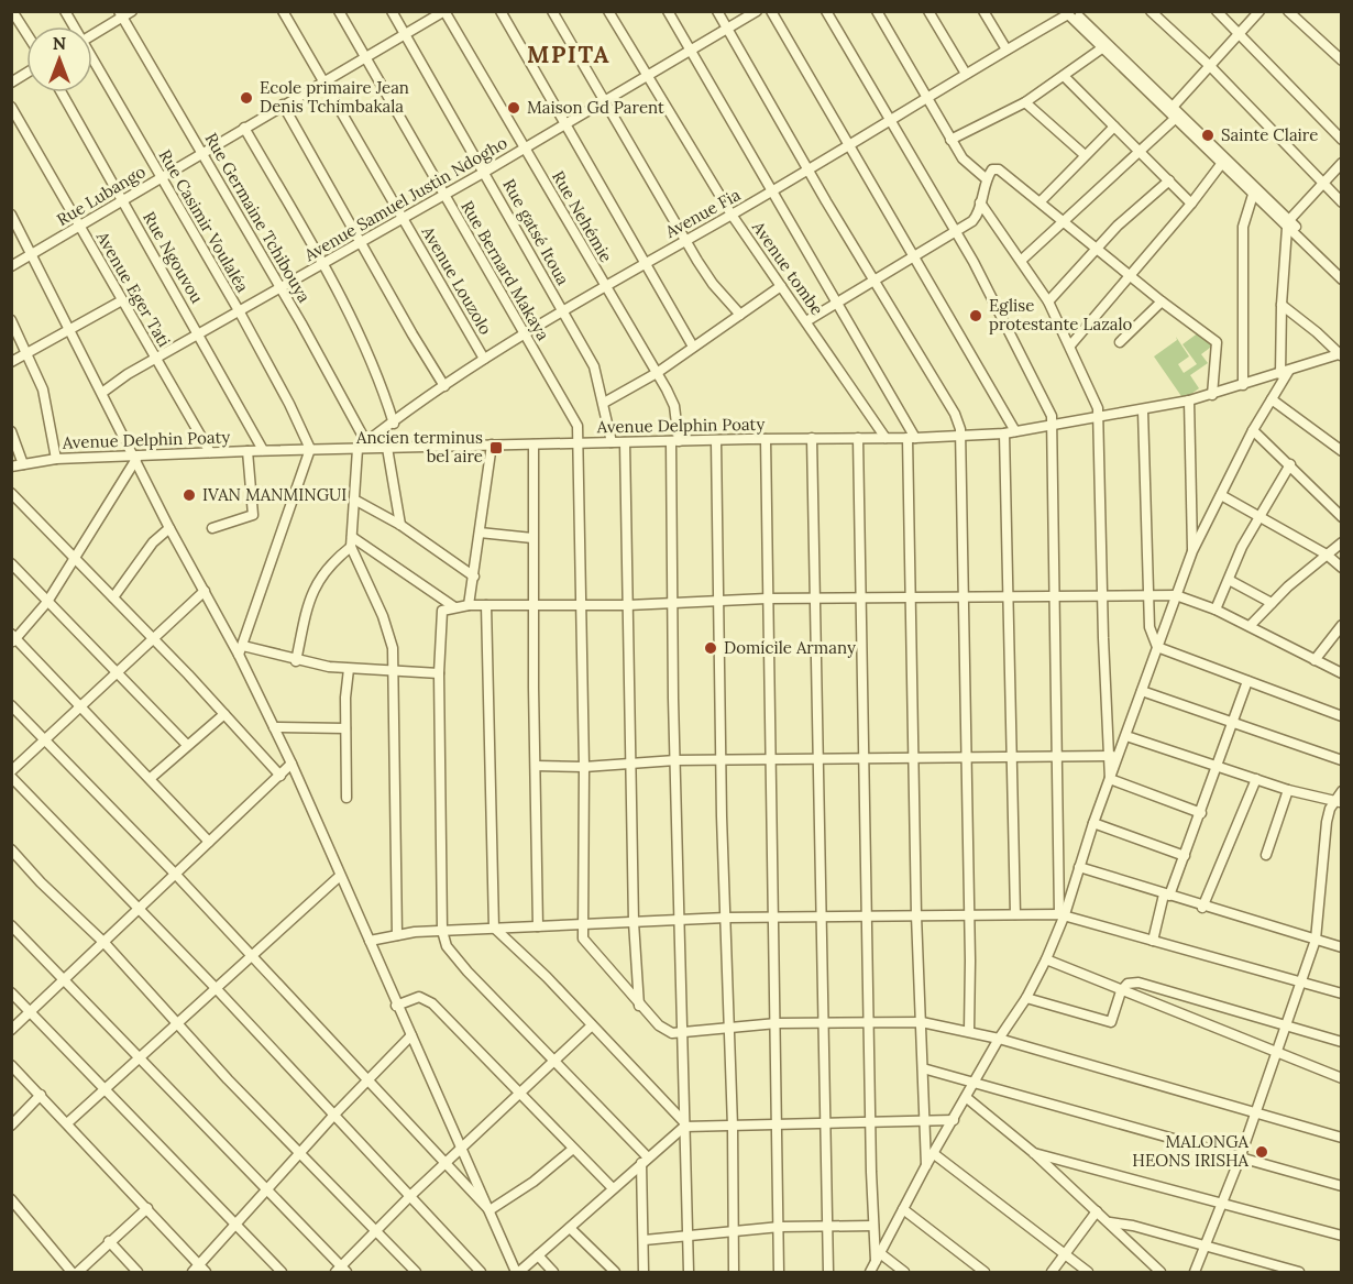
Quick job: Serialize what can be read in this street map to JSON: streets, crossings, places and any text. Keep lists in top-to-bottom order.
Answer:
{
  "streets": {
    "street": [
      "Rue Lubango",
      "Avenue Samuel Justin Ndogho",
      "Avenue Fia",
      "Rue Nehémie",
      "Rue Germaine Tchibouya",
      "Rue Casimir Voulaléa",
      "Rue gatsé Itoua",
      "Rue Ngouvou",
      "Avenue tombe",
      "Rue Bernard Makaya",
      "Avenue Louzolo",
      "Avenue Eger Tati",
      "Avenue Delphin Poaty"
    ]
  },
  "crossings": [
    ["Rue Lubango", "Rue Nehémie"],
    ["Rue Lubango", "Rue Germaine Tchibouya"],
    ["Rue Lubango", "Rue Casimir Voulaléa"],
    ["Rue Lubango", "Rue gatsé Itoua"],
    ["Rue Lubango", "Rue Ngouvou"],
    ["Rue Lubango", "Rue Bernard Makaya"],
    ["Rue Lubango", "Avenue Louzolo"],
    ["Rue Lubango", "Avenue Eger Tati"],
    ["Avenue Samuel Justin Ndogho", "Rue Nehémie"],
    ["Avenue Samuel Justin Ndogho", "Rue Germaine Tchibouya"],
    ["Avenue Samuel Justin Ndogho", "Rue Casimir Voulaléa"],
    ["Avenue Samuel Justin Ndogho", "Rue gatsé Itoua"],
    ["Avenue Samuel Justin Ndogho", "Rue Ngouvou"],
    ["Avenue Samuel Justin Ndogho", "Avenue tombe"],
    ["Avenue Samuel Justin Ndogho", "Rue Bernard Makaya"],
    ["Avenue Samuel Justin Ndogho", "Avenue Louzolo"],
    ["Avenue Samuel Justin Ndogho", "Avenue Eger Tati"],
    ["Avenue Fia", "Rue Nehémie"],
    ["Avenue Fia", "Rue Germaine Tchibouya"],
    ["Avenue Fia", "Rue gatsé Itoua"],
    ["Avenue Fia", "Avenue tombe"],
    ["Avenue Fia", "Rue Bernard Makaya"],
    ["Avenue Fia", "Avenue Louzolo"],
    ["Avenue Fia", "Avenue Delphin Poaty"],
    ["Rue Nehémie", "Rue Bernard Makaya"],
    ["Rue Nehémie", "Avenue Delphin Poaty"],
    ["Rue Germaine Tchibouya", "Avenue Delphin Poaty"],
    ["Rue Casimir Voulaléa", "Avenue Delphin Poaty"],
    ["Rue gatsé Itoua", "Avenue Delphin Poaty"],
    ["Rue Ngouvou", "Avenue Delphin Poaty"],
    ["Avenue tombe", "Avenue Delphin Poaty"],
    ["Rue Bernard Makaya", "Avenue Delphin Poaty"],
    ["Avenue Eger Tati", "Avenue Delphin Poaty"]
  ],
  "districts": ["MPITA"],
  "places": {
    "other": [
      "Ecole primaire Jean Denis Tchimbakala",
      "Maison Gd Parent",
      "Sainte Claire",
      "Eglise protestante Lazalo",
      "IVAN MANMINGUI",
      "Domicile Armany",
      "MALONGA HEONS IRISHA"
    ],
    "transit": ["Ancien terminus bel aire"]
  },
  "north": "top"
}
